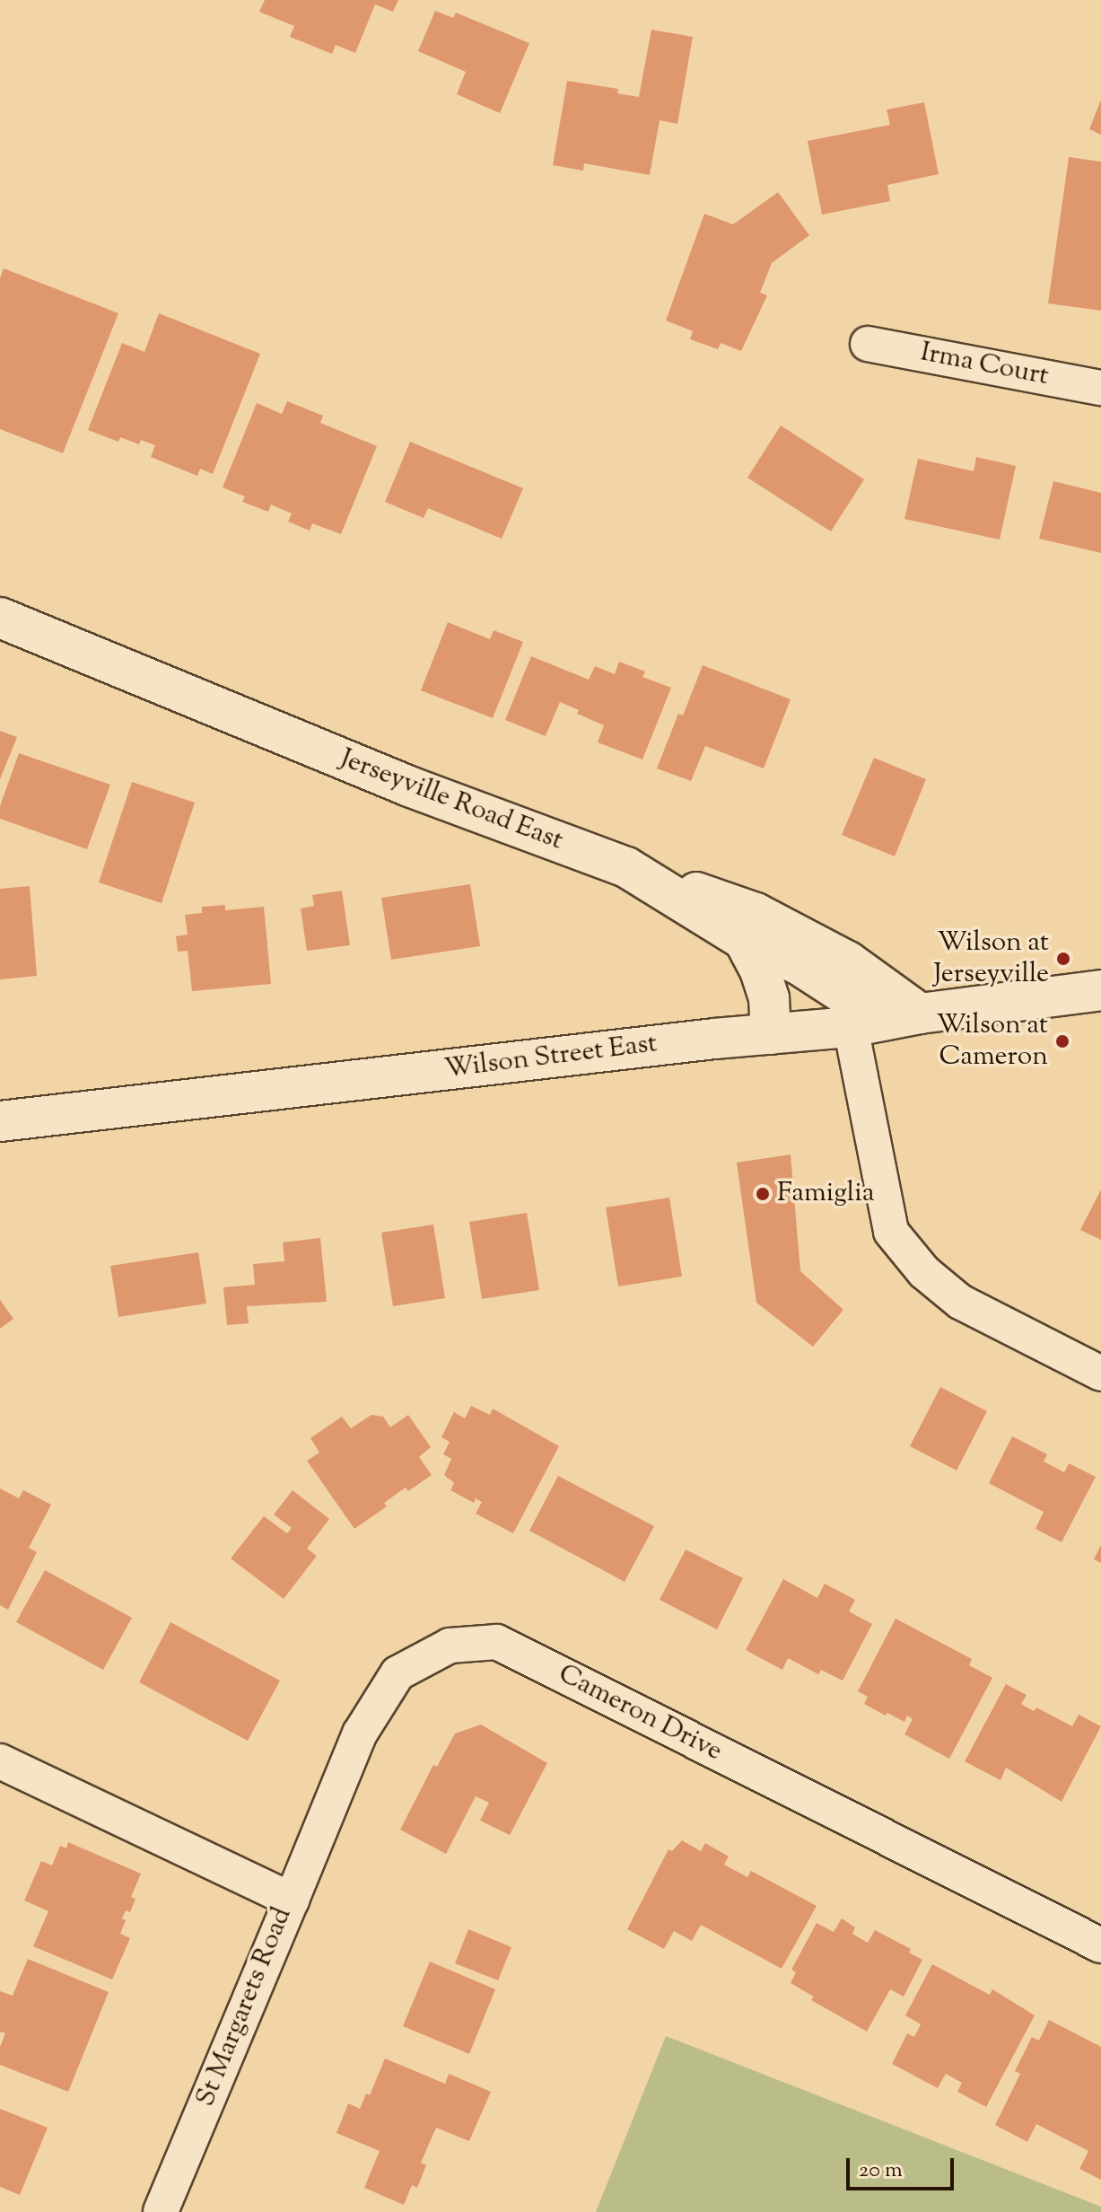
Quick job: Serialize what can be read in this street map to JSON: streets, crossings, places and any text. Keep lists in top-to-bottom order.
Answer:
{
  "streets": {
    "main road": ["Jerseyville Road East", "Wilson Street East"],
    "street": ["Irma Court", "Cameron Drive", "St Margarets Road"]
  },
  "crossings": [
    ["Jerseyville Road East", "Wilson Street East"],
    ["Cameron Drive", "St Margarets Road"]
  ],
  "places": ["Wilson at Jerseyville", "Wilson at Cameron", "Famiglia"],
  "scale_bar": "20 m"
}
